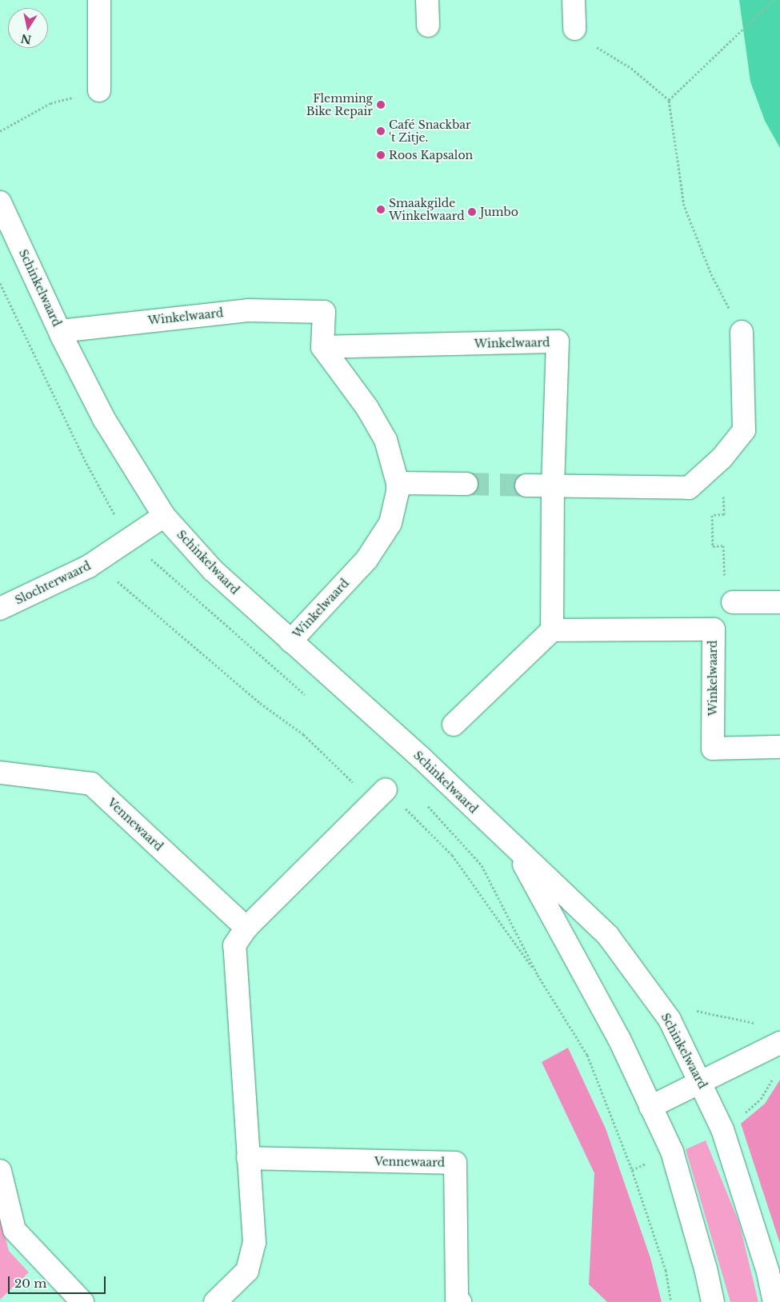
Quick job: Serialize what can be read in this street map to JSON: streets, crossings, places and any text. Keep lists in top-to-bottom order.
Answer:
{
  "streets": {
    "street": [
      "Schinkelwaard",
      "Winkelwaard",
      "Slochterwaard",
      "Vennewaard"
    ]
  },
  "crossings": [
    ["Schinkelwaard", "Winkelwaard"],
    ["Schinkelwaard", "Slochterwaard"]
  ],
  "places": [
    "Flemming Bike Repair",
    "Café Snackbar 't Zitje.",
    "Roos Kapsalon",
    "Smaakgilde Winkelwaard",
    "Jumbo"
  ],
  "scale_bar": "20 m",
  "north": "bottom"
}
